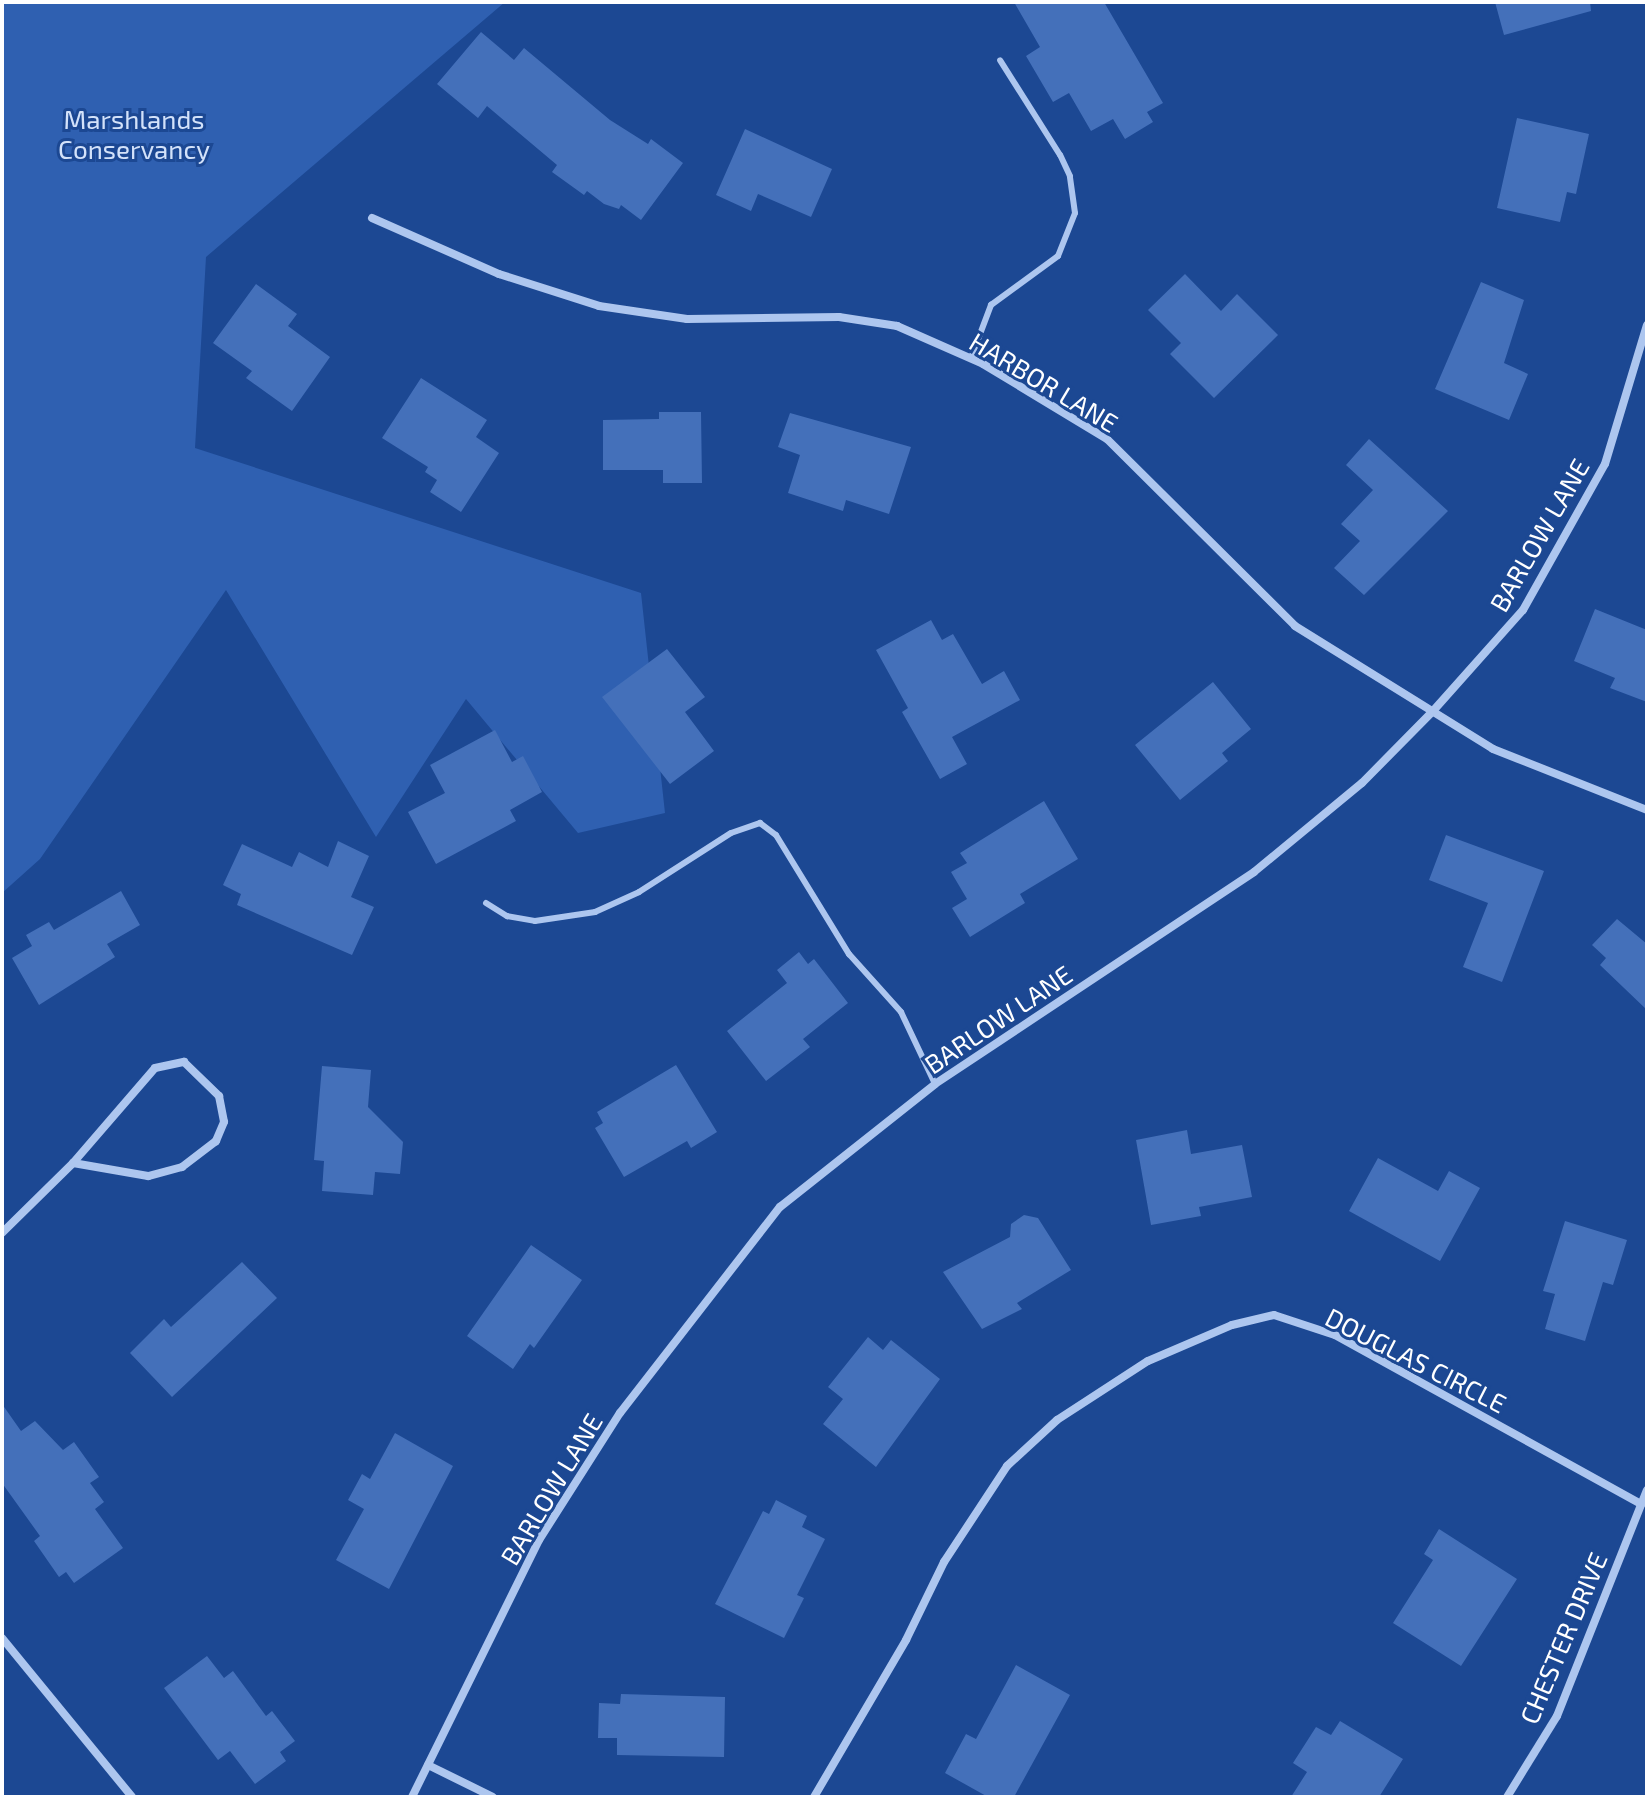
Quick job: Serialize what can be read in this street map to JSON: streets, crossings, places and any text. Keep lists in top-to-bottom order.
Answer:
{
  "streets": {
    "street": [
      "HARBOR LANE",
      "BARLOW LANE",
      "DOUGLAS CIRCLE",
      "CHESTER DRIVE"
    ]
  },
  "crossings": [
    ["HARBOR LANE", "BARLOW LANE"],
    ["DOUGLAS CIRCLE", "CHESTER DRIVE"]
  ],
  "parks": ["Marshlands Conservancy"]
}
